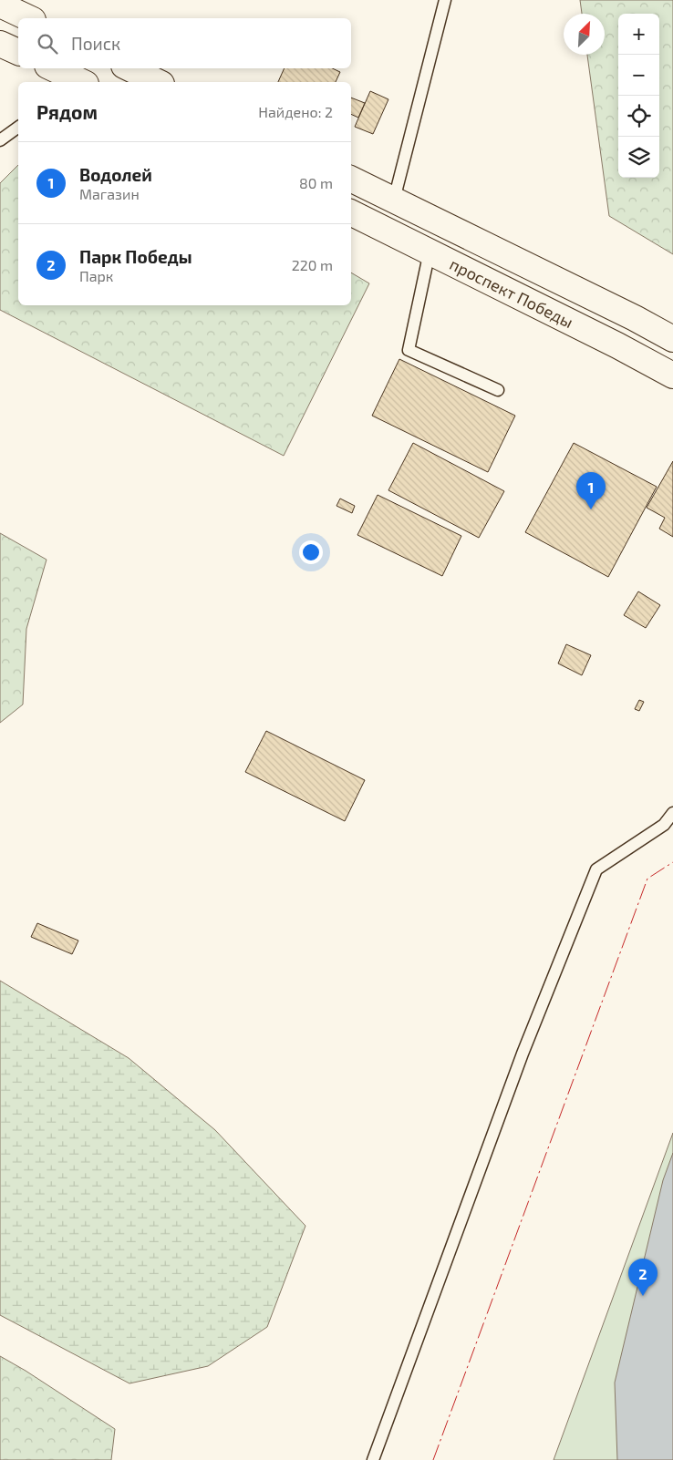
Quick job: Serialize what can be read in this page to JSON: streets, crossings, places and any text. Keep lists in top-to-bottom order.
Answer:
{
  "streets": {
    "main road": ["проспект Победы"]
  },
  "north": "top right",
  "page": {
    "map_buttons": ["+", "−"],
    "search": "Поиск",
    "heading": ["Рядом", "Найдено: 2"],
    "list": [
      {
        "mark": "1",
        "name": "Водолей",
        "note": "Магазин",
        "value": "80 m"
      },
      {
        "mark": "2",
        "name": "Парк Победы",
        "note": "Парк",
        "value": "220 m"
      }
    ],
    "pins": ["1", "2"]
  }
}
